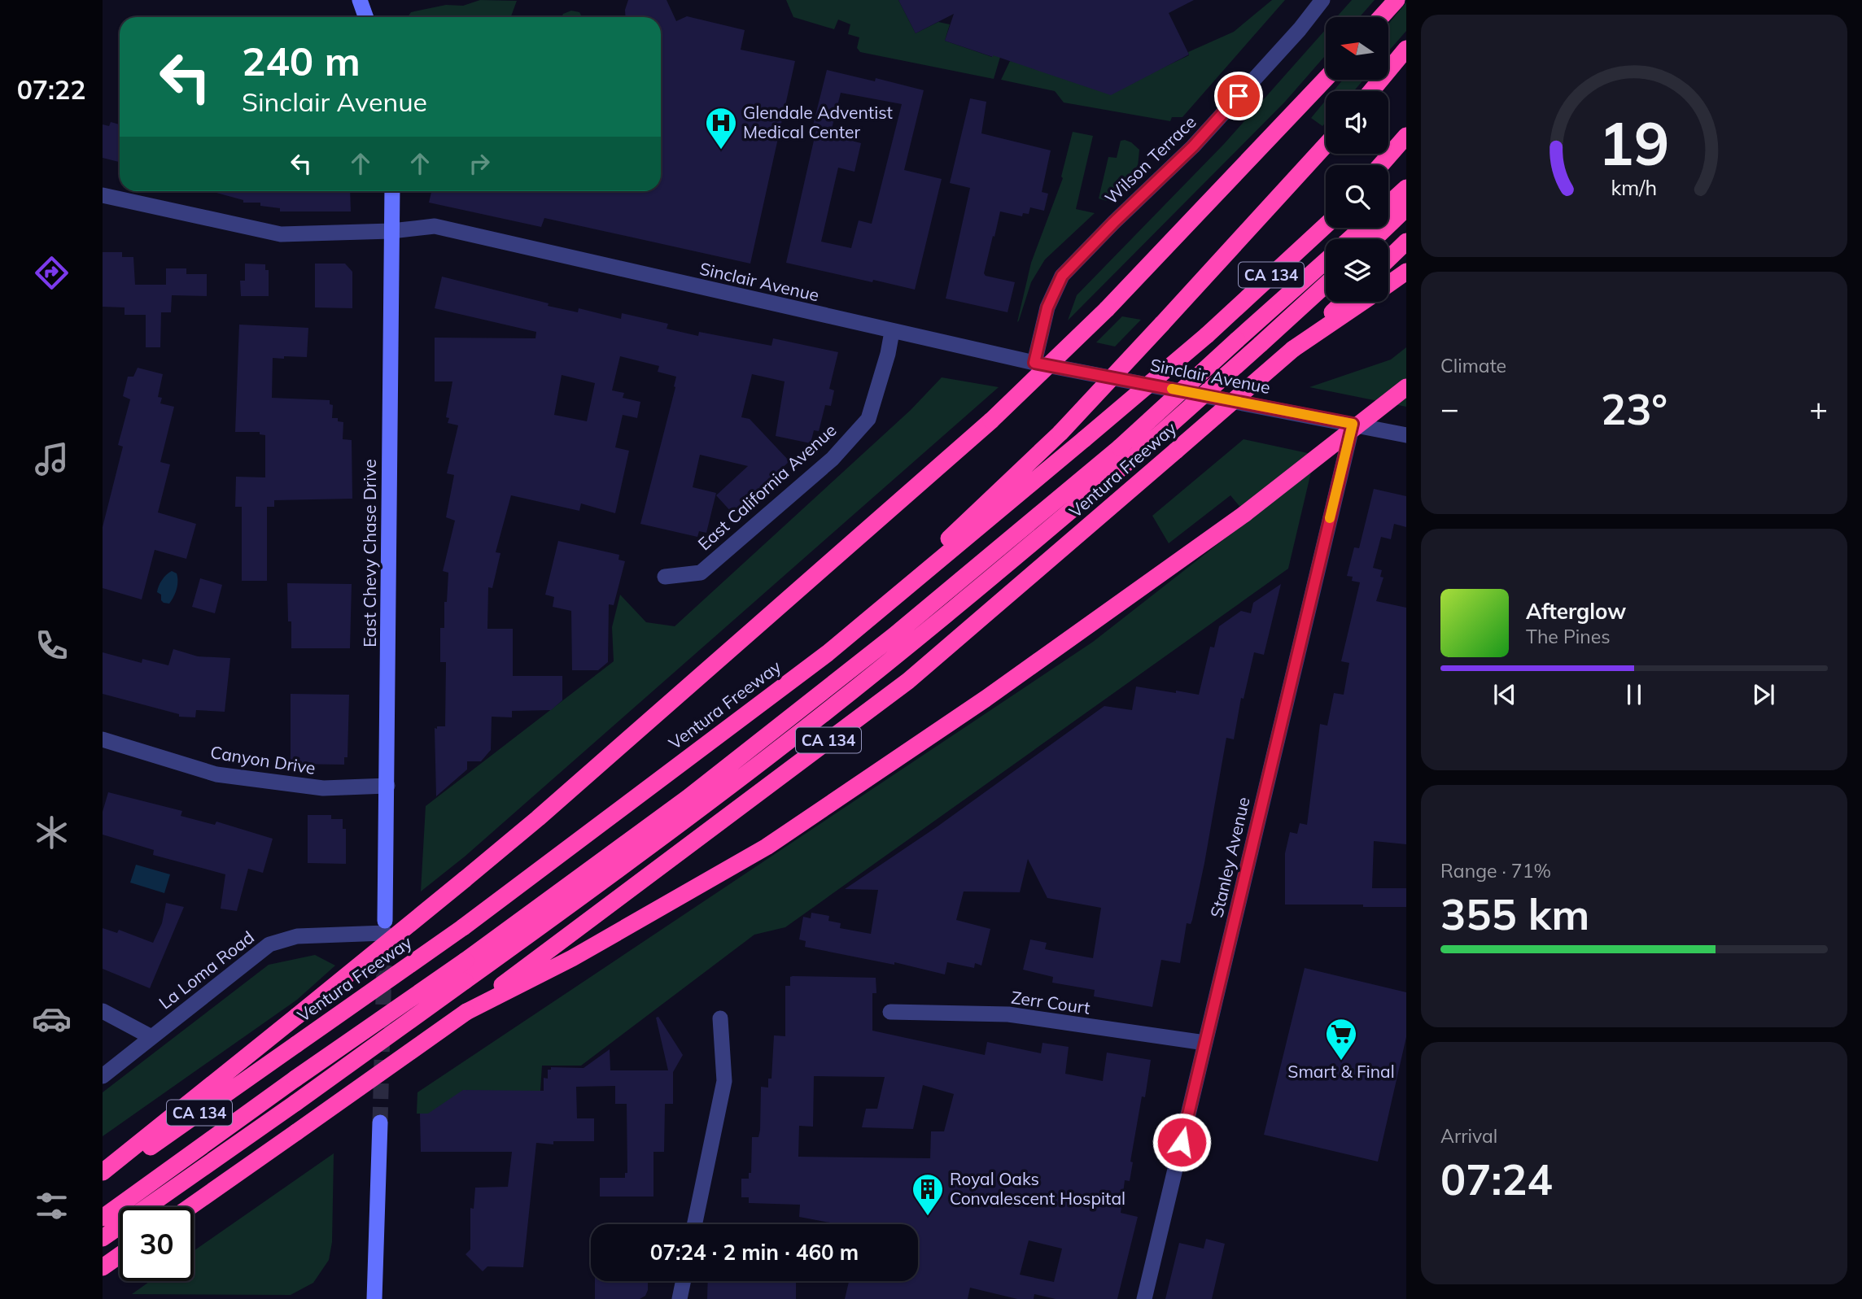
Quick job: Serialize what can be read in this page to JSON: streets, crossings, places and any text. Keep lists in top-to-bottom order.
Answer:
{
  "streets": {
    "highway": ["CA 134", "Ventura Freeway"],
    "main road": ["East Chevy Chase Drive"],
    "street": [
      "Wilson Terrace",
      "Sinclair Avenue",
      "East California Avenue",
      "Canyon Drive",
      "Stanley Avenue",
      "La Loma Road",
      "Zerr Court"
    ]
  },
  "crossings": [
    ["Wilson Terrace", "Sinclair Avenue"],
    ["Sinclair Avenue", "East California Avenue"],
    ["Sinclair Avenue", "East Chevy Chase Drive"],
    ["Sinclair Avenue", "Stanley Avenue"],
    ["East Chevy Chase Drive", "Canyon Drive"],
    ["East Chevy Chase Drive", "La Loma Road"],
    ["Stanley Avenue", "Zerr Court"]
  ],
  "places": {
    "hospital": ["Glendale Adventist Medical Center"],
    "supermarket": ["Smart & Final"],
    "building": ["Royal Oaks Convalescent Hospital"]
  },
  "north": "left",
  "page": {
    "tabs": "07:22",
    "turn": ["240 m", "Sinclair Avenue"],
    "tile": [
      "Climate",
      ["Range · 71%", "355 km"],
      ["Arrival", "07:24"]
    ],
    "heat": ["−", "23°", "+"],
    "song": ["Afterglow", "The Pines"],
    "limit": "30",
    "trip": "07:24 · 2 min · 460 m",
    "gauge": ["19", "km/h"]
  }
}
